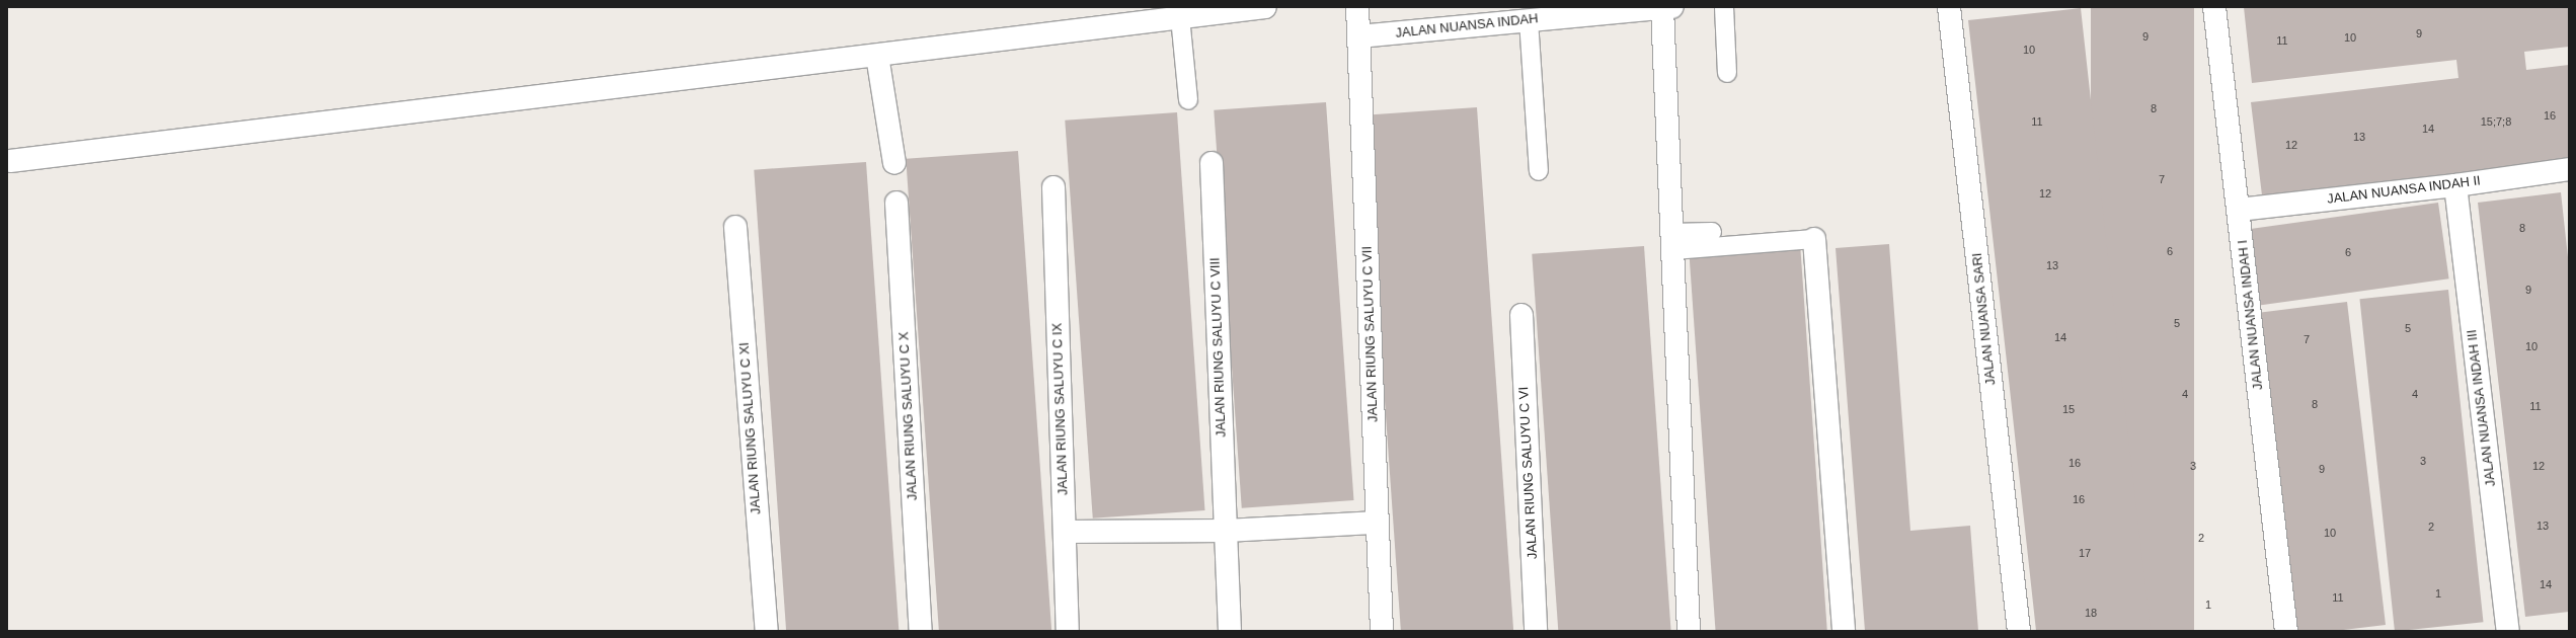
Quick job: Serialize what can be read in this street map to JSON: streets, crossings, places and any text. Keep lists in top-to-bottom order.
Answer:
{
  "streets": {
    "street": [
      "JALAN NUANSA INDAH",
      "JALAN NUANSA INDAH II",
      "JALAN NUANSA INDAH I",
      "JALAN NUANSA SARI",
      "JALAN RIUNG SALUYU C VII",
      "JALAN RIUNG SALUYU C VIII",
      "JALAN NUANSA INDAH III",
      "JALAN RIUNG SALUYU C IX",
      "JALAN RIUNG SALUYU C X",
      "JALAN RIUNG SALUYU C XI",
      "JALAN RIUNG SALUYU C VI"
    ]
  },
  "crossings": [
    ["JALAN NUANSA INDAH", "JALAN RIUNG SALUYU C VII"],
    ["JALAN NUANSA INDAH II", "JALAN NUANSA INDAH I"],
    ["JALAN NUANSA INDAH II", "JALAN NUANSA INDAH III"]
  ],
  "house_numbers": [
    "9",
    "9",
    "10",
    "11",
    "10",
    "8",
    "16",
    "11",
    "15;7;8",
    "14",
    "13",
    "12",
    "7",
    "12",
    "8",
    "6",
    "6",
    "13",
    "9",
    "5",
    "5",
    "14",
    "7",
    "10",
    "4",
    "4",
    "8",
    "11",
    "15",
    "3",
    "16",
    "3",
    "12",
    "9",
    "16",
    "13",
    "2",
    "10",
    "2",
    "17",
    "14",
    "1",
    "11",
    "1",
    "18"
  ]
}
